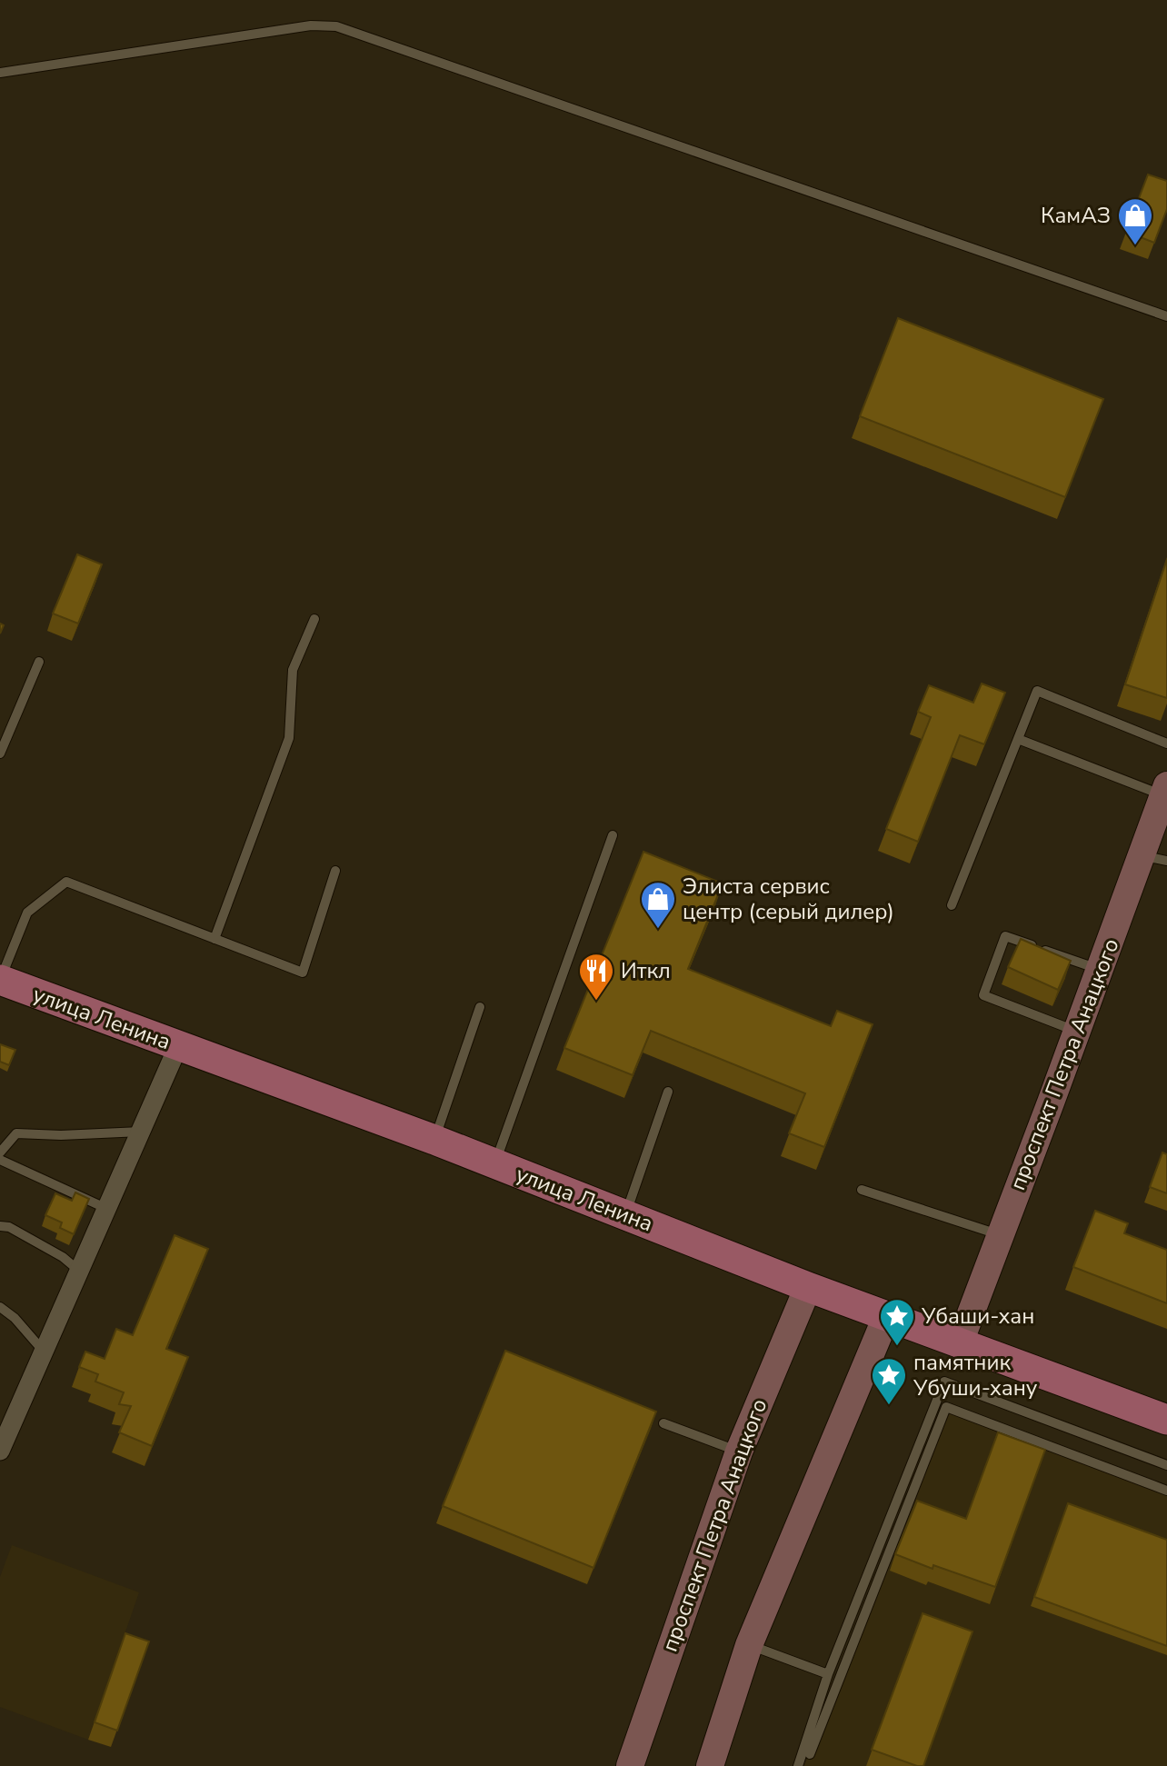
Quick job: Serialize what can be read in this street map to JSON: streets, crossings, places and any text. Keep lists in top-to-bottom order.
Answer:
{
  "streets": {
    "main road": ["улица Ленина", "проспект Петра Анацкого"]
  },
  "crossings": [
    ["улица Ленина", "проспект Петра Анацкого"]
  ],
  "places": {
    "shop": ["КамАЗ", "Элиста сервис центр (серый дилер)"],
    "restaurant": ["Иткл"],
    "place": ["Убаши-хан", "памятник Убуши-хану"]
  }
}
